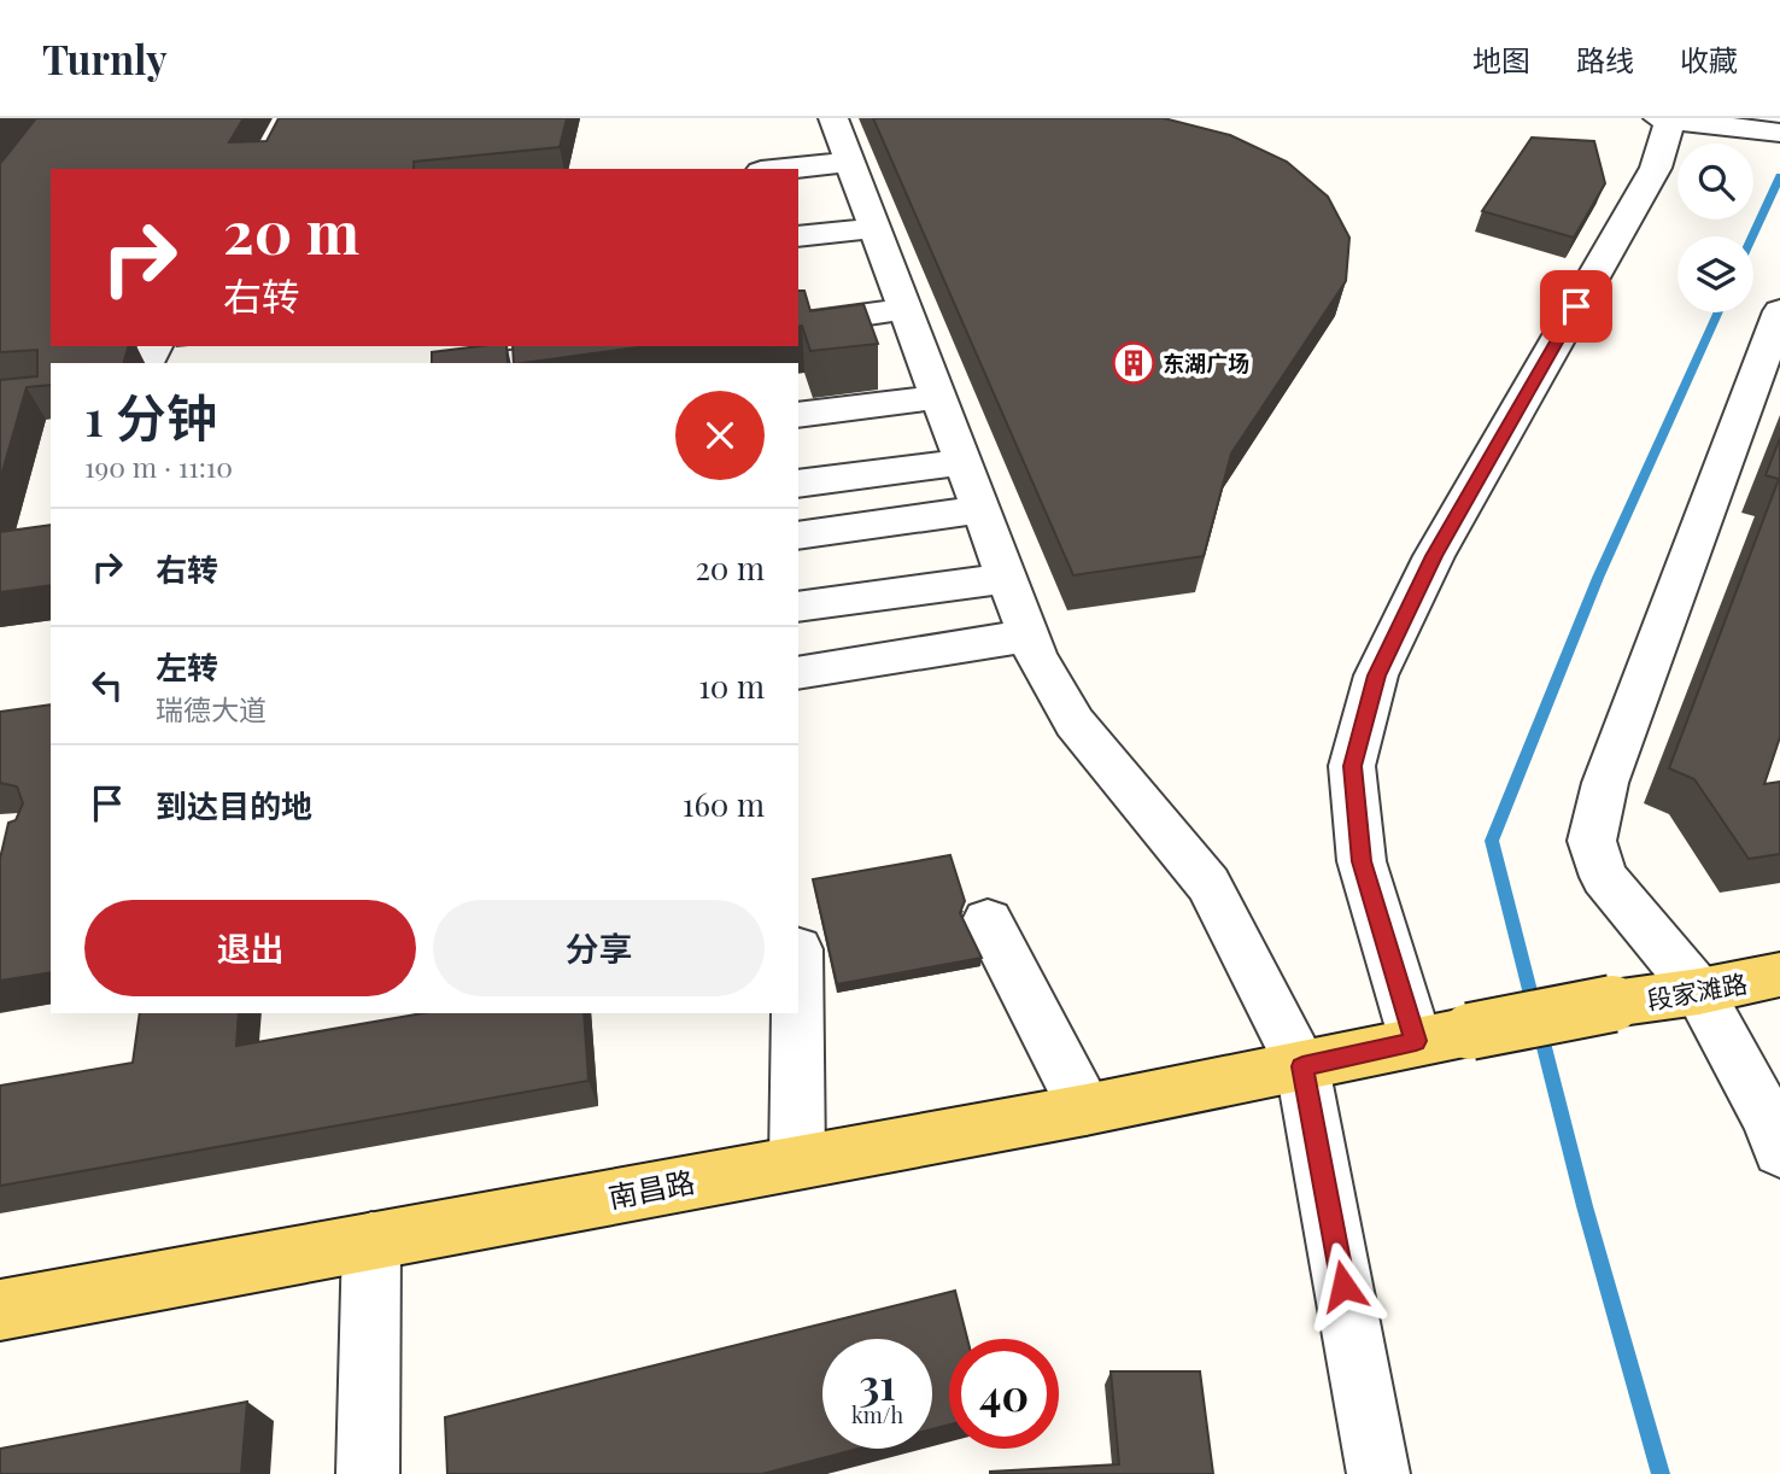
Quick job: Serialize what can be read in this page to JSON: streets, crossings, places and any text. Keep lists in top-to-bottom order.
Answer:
{
  "streets": {
    "main road": ["段家滩路", "南昌路"]
  },
  "crossings": [
    ["段家滩路", "南昌路"]
  ],
  "places": {
    "building": ["东湖广场"]
  },
  "page": {
    "header": "Turnly",
    "nav": ["地图", "路线", "收藏"],
    "turn": ["20 m", "右转"],
    "heading": ["1 分钟", "190 m · 11:10"],
    "list": [
      {
        "name": "右转",
        "value": "20 m"
      },
      {
        "name": "左转",
        "note": "瑞德大道",
        "value": "10 m"
      },
      {
        "name": "到达目的地",
        "value": "160 m"
      }
    ],
    "buttons": ["退出", "分享"],
    "speed": "31 km/h",
    "limit": "40"
  }
}
